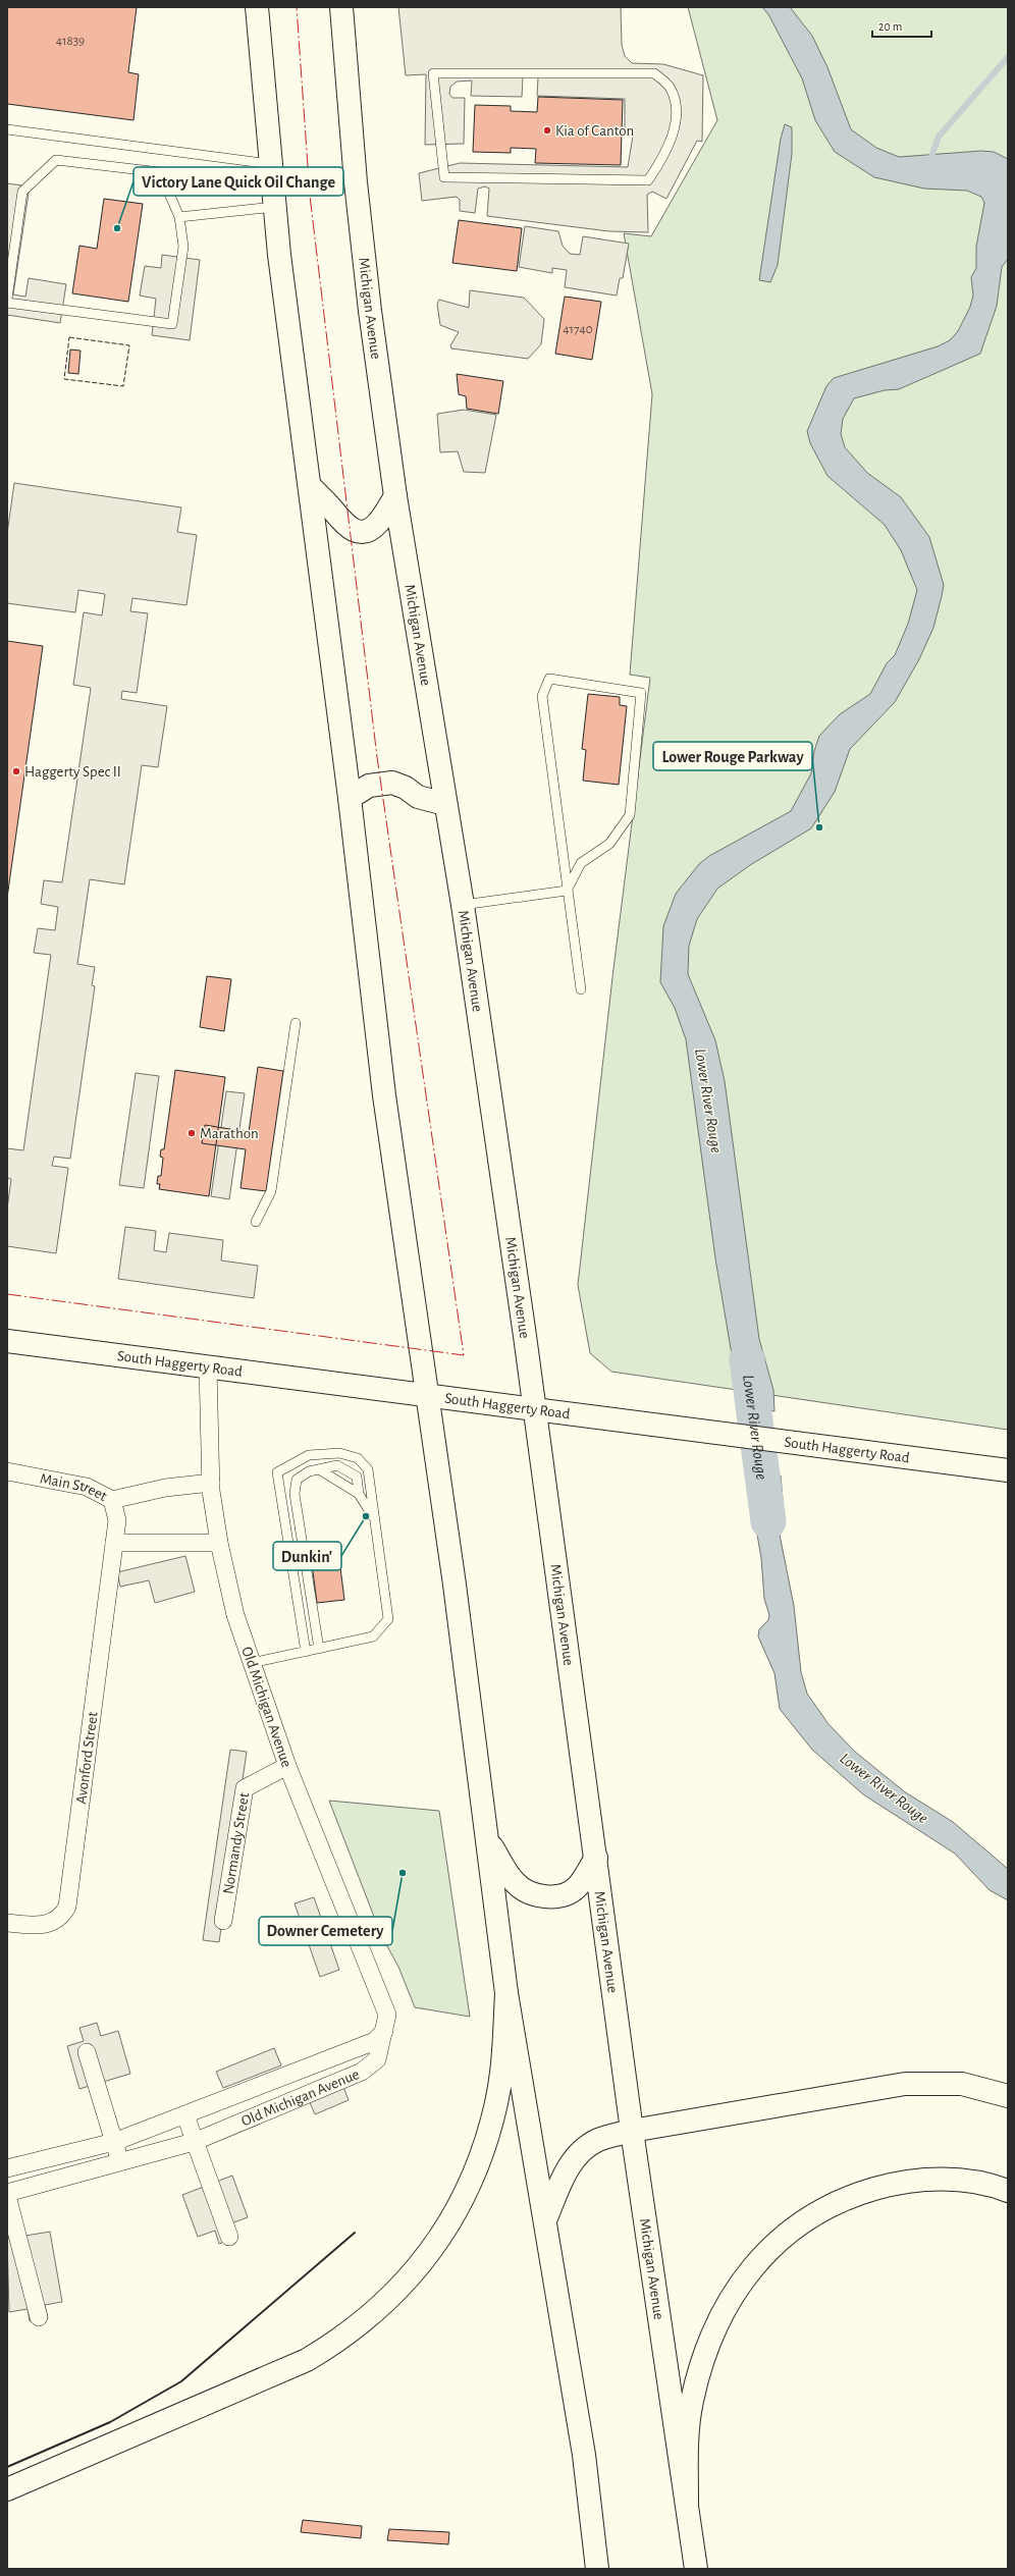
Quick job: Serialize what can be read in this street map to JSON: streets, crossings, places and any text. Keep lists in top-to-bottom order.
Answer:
{
  "streets": {
    "main road": ["Michigan Avenue", "South Haggerty Road"],
    "street": [
      "Main Street",
      "Old Michigan Avenue",
      "Avonford Street",
      "Normandy Street"
    ]
  },
  "crossings": [
    ["Michigan Avenue", "South Haggerty Road"],
    ["South Haggerty Road", "Old Michigan Avenue"],
    ["Main Street", "Old Michigan Avenue"],
    ["Main Street", "Avonford Street"],
    ["Old Michigan Avenue", "Normandy Street"]
  ],
  "water": ["Lower River Rouge"],
  "places": [
    "Kia of Canton",
    "Victory Lane Quick Oil Change",
    "Haggerty Spec II",
    "Lower Rouge Parkway",
    "Marathon",
    "Dunkin'",
    "Downer Cemetery"
  ],
  "house_numbers": ["41839", "41740"],
  "scale_bar": "20 m"
}
